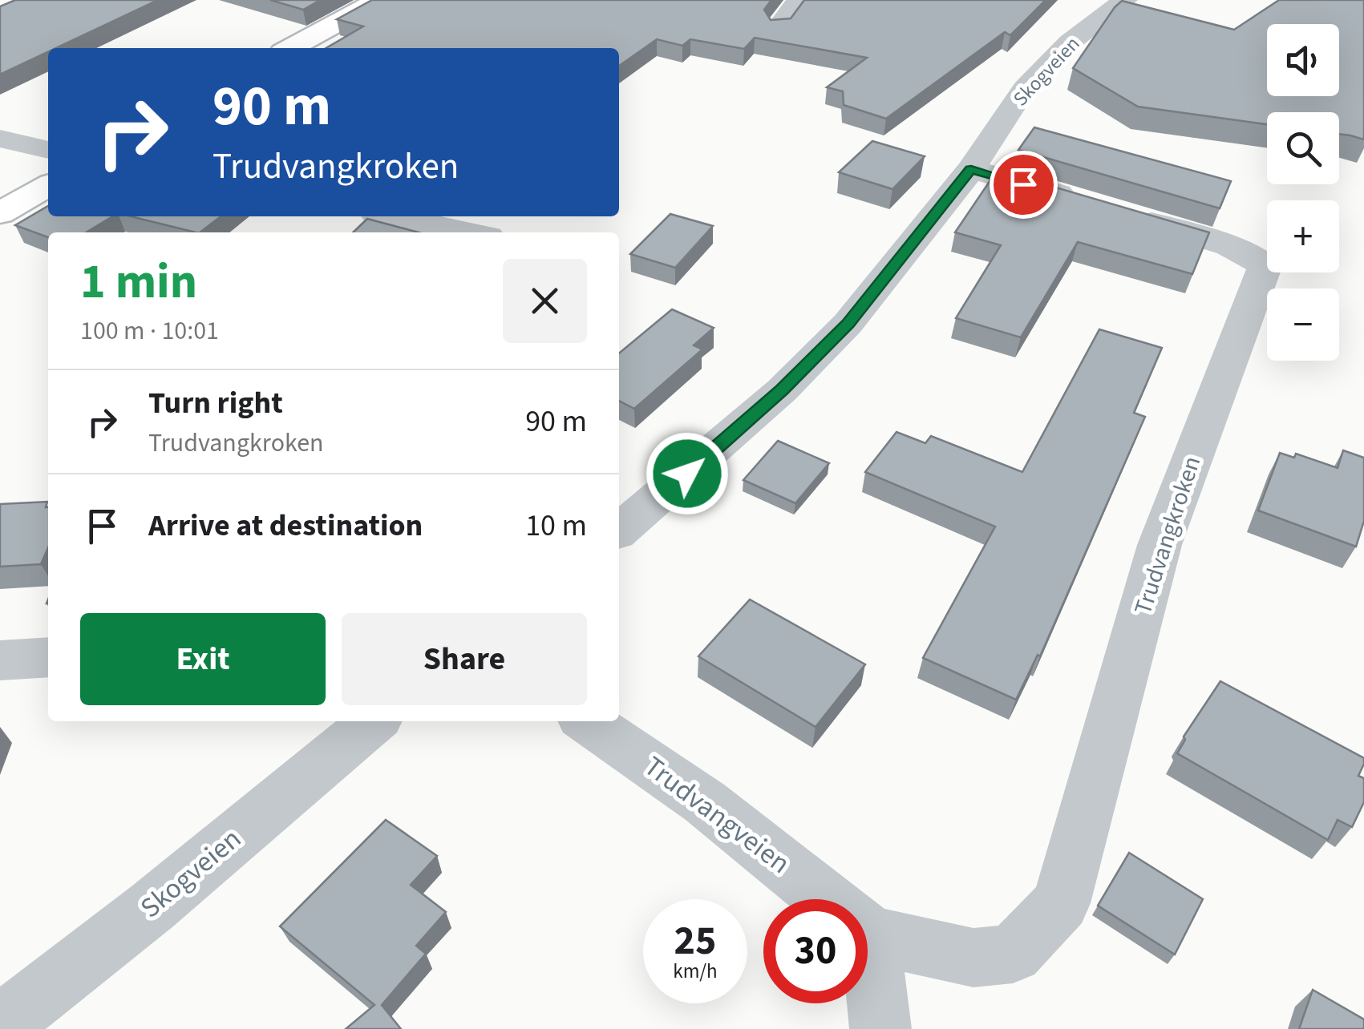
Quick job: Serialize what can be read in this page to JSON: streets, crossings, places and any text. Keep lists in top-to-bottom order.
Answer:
{
  "streets": {
    "street": ["Skogveien", "Trudvangkroken", "Trudvangveien"]
  },
  "crossings": [
    ["Skogveien", "Trudvangkroken"]
  ],
  "page": {
    "map_buttons": ["+", "−"],
    "turn": ["90 m", "Trudvangkroken"],
    "heading": ["1 min", "100 m · 10:01"],
    "list": [
      {
        "name": "Turn right",
        "note": "Trudvangkroken",
        "value": "90 m"
      },
      {
        "name": "Arrive at destination",
        "value": "10 m"
      }
    ],
    "buttons": ["Exit", "Share"],
    "speed": "25 km/h",
    "limit": "30"
  }
}
